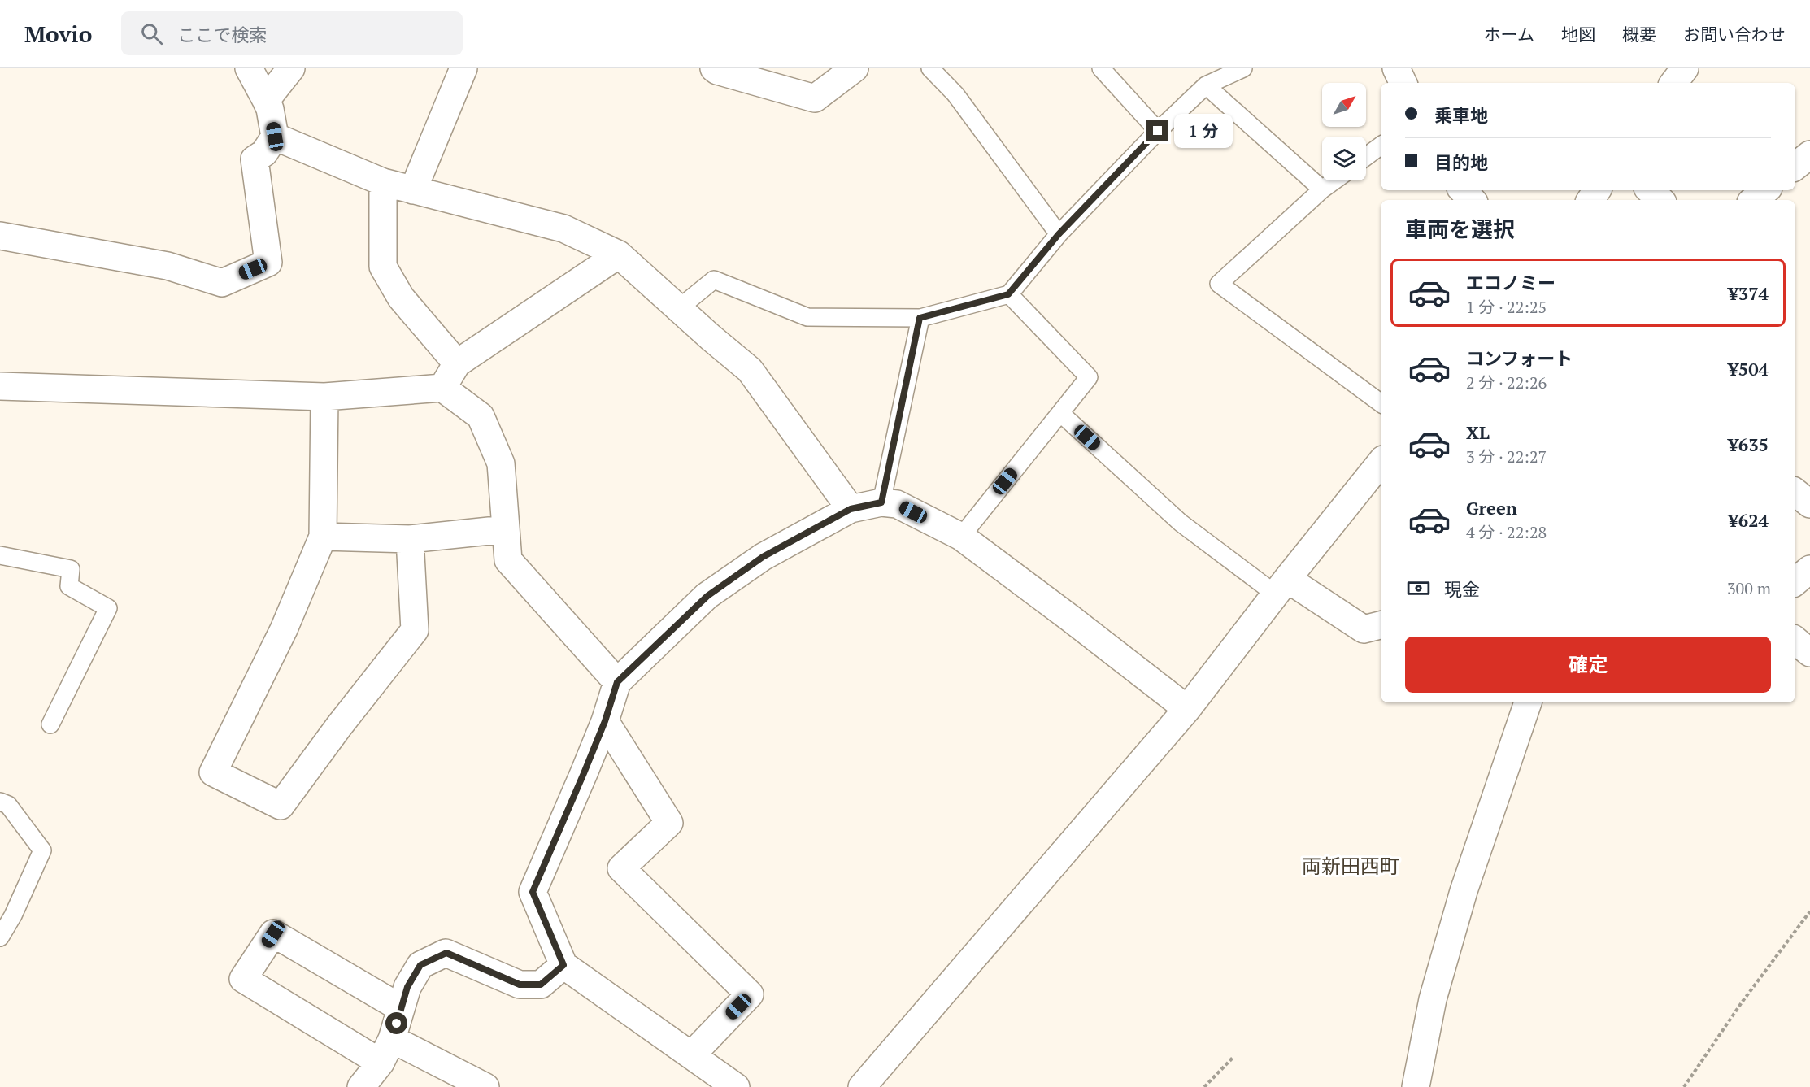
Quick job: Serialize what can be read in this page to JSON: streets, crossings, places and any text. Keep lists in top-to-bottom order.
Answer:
{
  "districts": ["両新田西町"],
  "north": "top right",
  "page": {
    "header": "Movio",
    "search": "ここで検索",
    "nav": [
      "ホーム",
      "地図",
      "概要",
      "お問い合わせ"
    ],
    "banner": ["乗車地", "目的地"],
    "bubble": "1 分",
    "heading": "車両を選択",
    "list": [
      {
        "name": "エコノミー",
        "note": "1 分 · 22:25",
        "value": "¥374"
      },
      {
        "name": "コンフォート",
        "note": "2 分 · 22:26",
        "value": "¥504"
      },
      {
        "name": "XL",
        "note": "3 分 · 22:27",
        "value": "¥635"
      },
      {
        "name": "Green",
        "note": "4 分 · 22:28",
        "value": "¥624"
      }
    ],
    "pay": ["現金", "300 m"],
    "buttons": "確定"
  }
}
